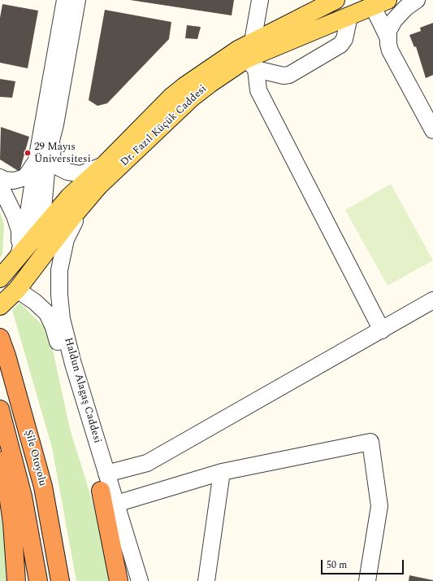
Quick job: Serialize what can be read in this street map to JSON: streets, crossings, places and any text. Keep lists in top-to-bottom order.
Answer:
{
  "streets": {
    "highway": ["Şile Otoyolu"],
    "main road": ["Dr. Fazıl Küçük Caddesi"],
    "street": ["Haldun Alagaş Caddesi"]
  },
  "crossings": [
    ["Dr. Fazıl Küçük Caddesi", "Haldun Alagaş Caddesi"]
  ],
  "places": ["29 Mayıs Üniversitesi"],
  "scale_bar": "50 m"
}
